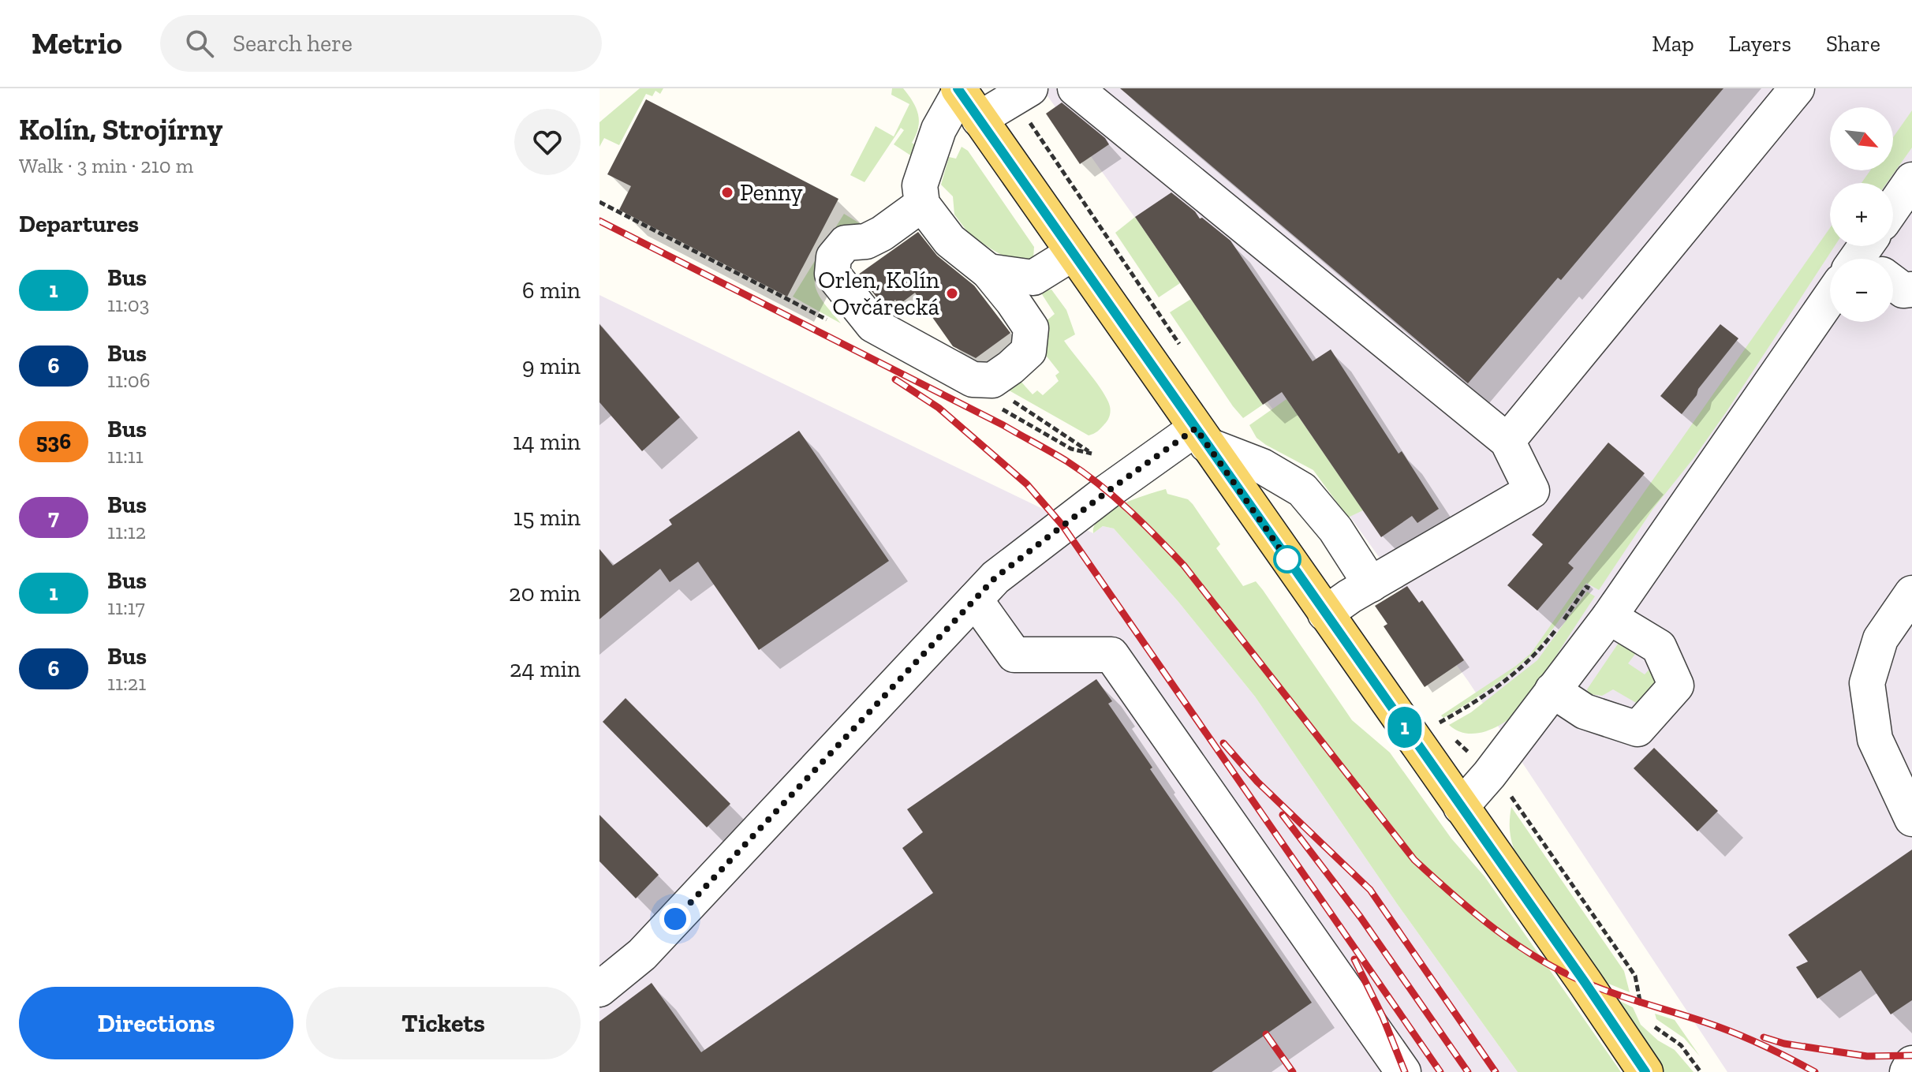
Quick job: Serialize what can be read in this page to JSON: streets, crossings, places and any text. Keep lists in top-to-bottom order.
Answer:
{
  "places": ["Penny", "Orlen, Kolín Ovčárecká"],
  "lines": ["bus line 1"],
  "north": "bottom right",
  "page": {
    "header": "Metrio",
    "search": "Search here",
    "nav": ["Map", "Layers", "Share"],
    "heading": [
      ["Kolín, Strojírny", "Walk · 3 min · 210 m"],
      "Departures"
    ],
    "on_map": "1",
    "map_buttons": ["+", "−"],
    "list": [
      {
        "mark": "1",
        "name": "Bus",
        "note": "11:03",
        "value": "6 min"
      },
      {
        "mark": "6",
        "name": "Bus",
        "note": "11:06",
        "value": "9 min"
      },
      {
        "mark": "536",
        "name": "Bus",
        "note": "11:11",
        "value": "14 min"
      },
      {
        "mark": "7",
        "name": "Bus",
        "note": "11:12",
        "value": "15 min"
      },
      {
        "mark": "1",
        "name": "Bus",
        "note": "11:17",
        "value": "20 min"
      },
      {
        "mark": "6",
        "name": "Bus",
        "note": "11:21",
        "value": "24 min"
      }
    ],
    "buttons": ["Directions", "Tickets"]
  }
}
